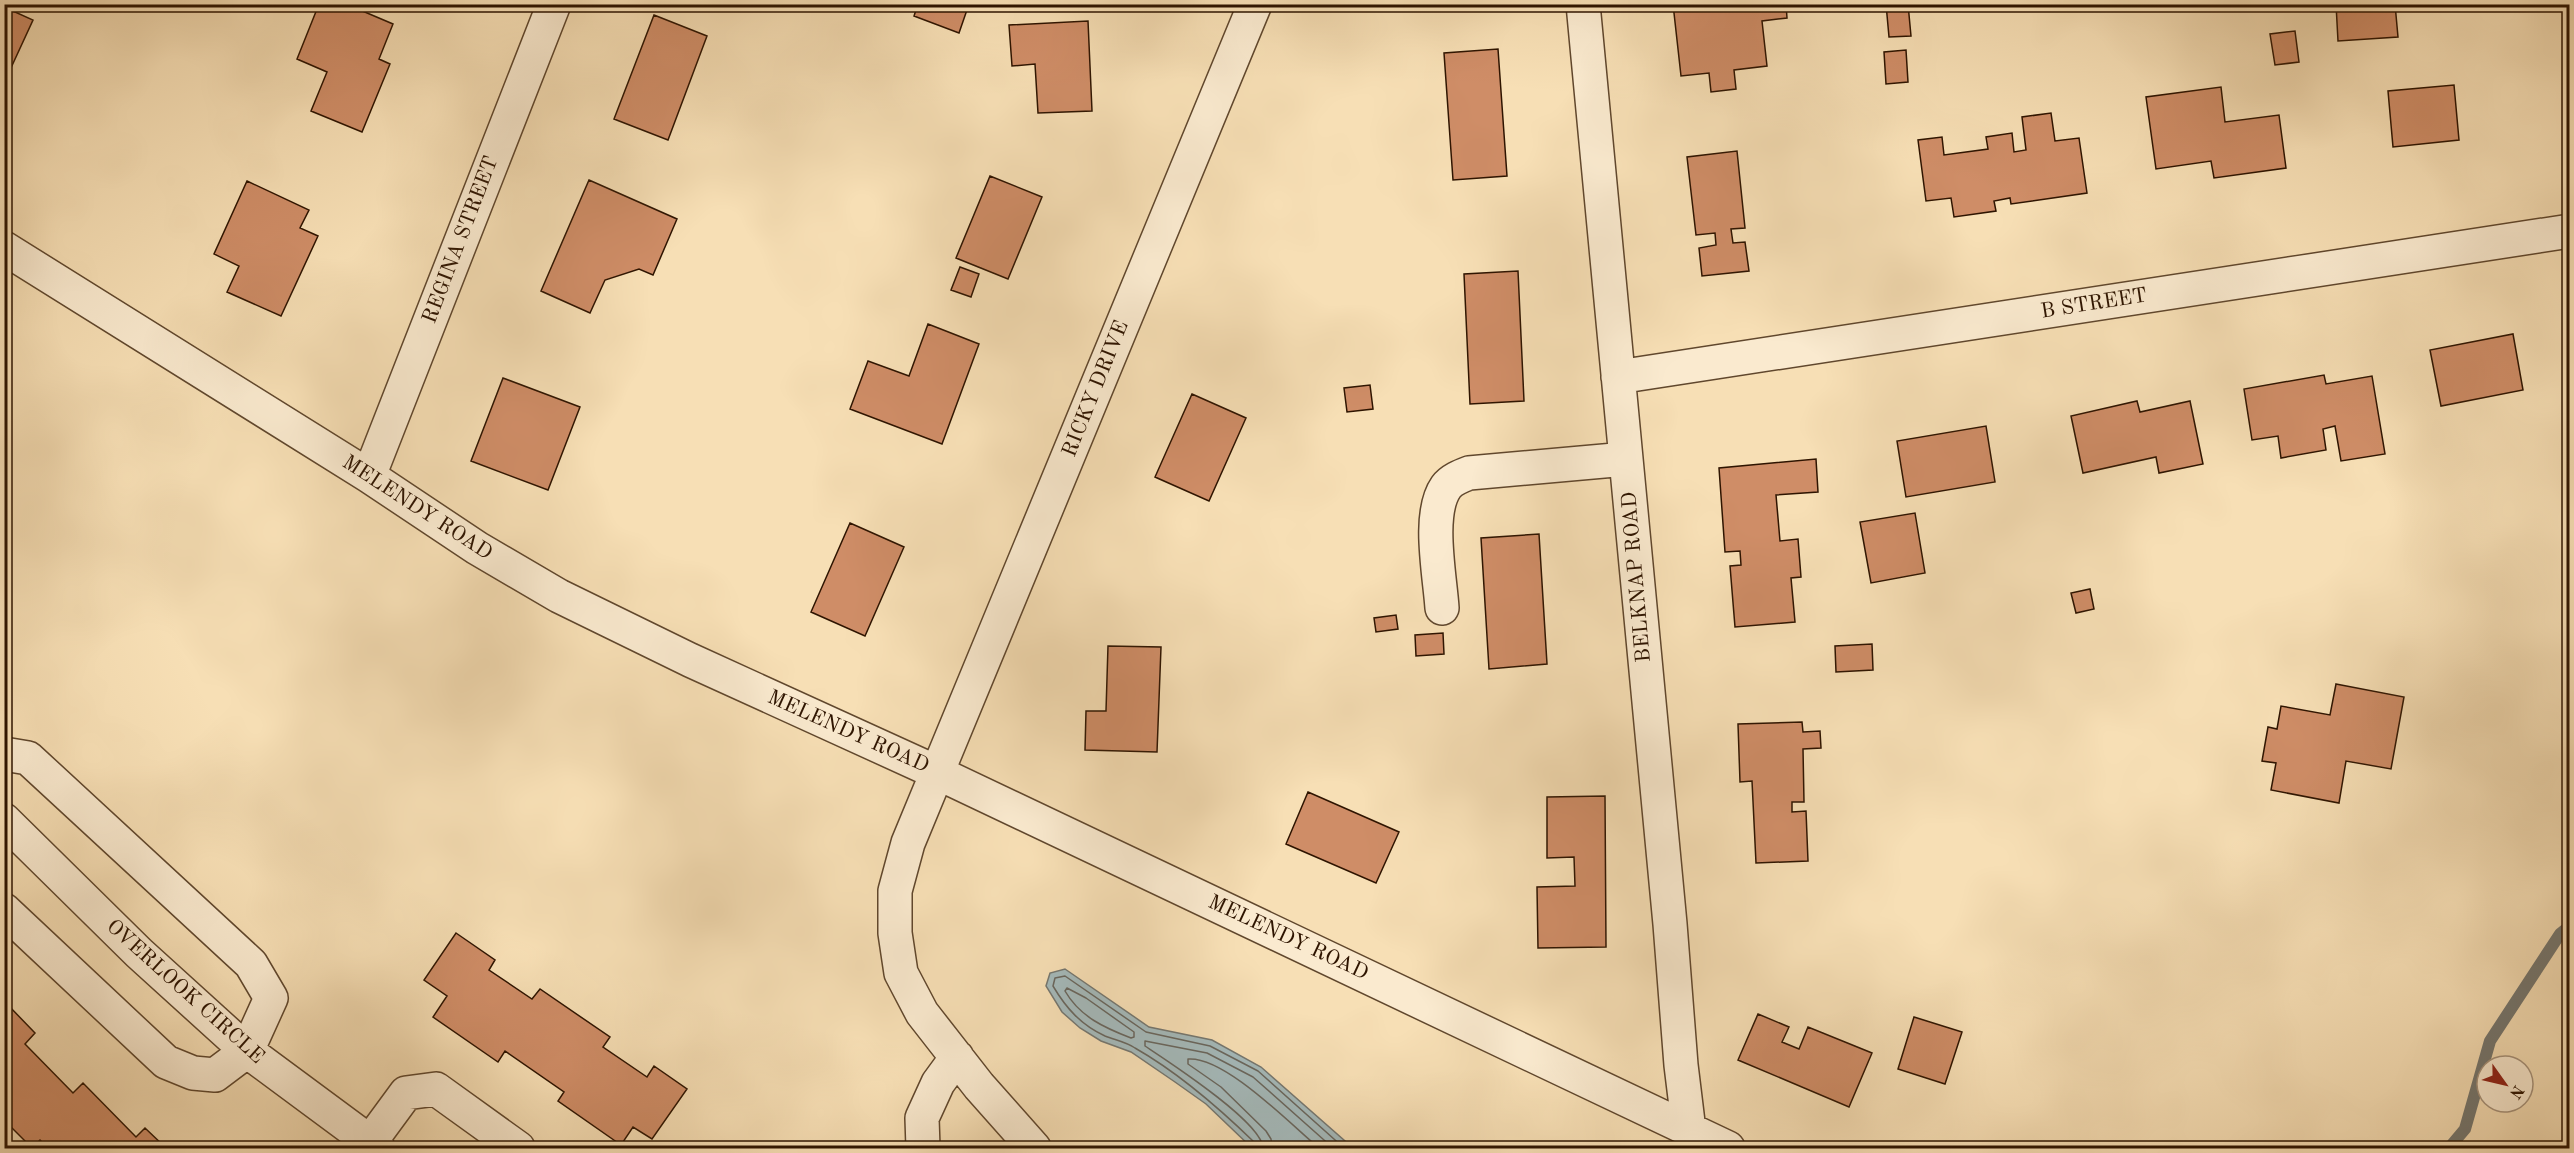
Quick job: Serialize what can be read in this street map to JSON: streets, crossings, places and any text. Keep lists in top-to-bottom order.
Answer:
{
  "streets": {
    "street": [
      "REGINA STREET",
      "B STREET",
      "RICKY DRIVE",
      "MELENDY ROAD",
      "BELKNAP ROAD",
      "OVERLOOK CIRCLE"
    ]
  },
  "crossings": [
    ["REGINA STREET", "MELENDY ROAD"],
    ["B STREET", "BELKNAP ROAD"],
    ["RICKY DRIVE", "MELENDY ROAD"],
    ["MELENDY ROAD", "BELKNAP ROAD"]
  ],
  "north": "bottom right"
}
